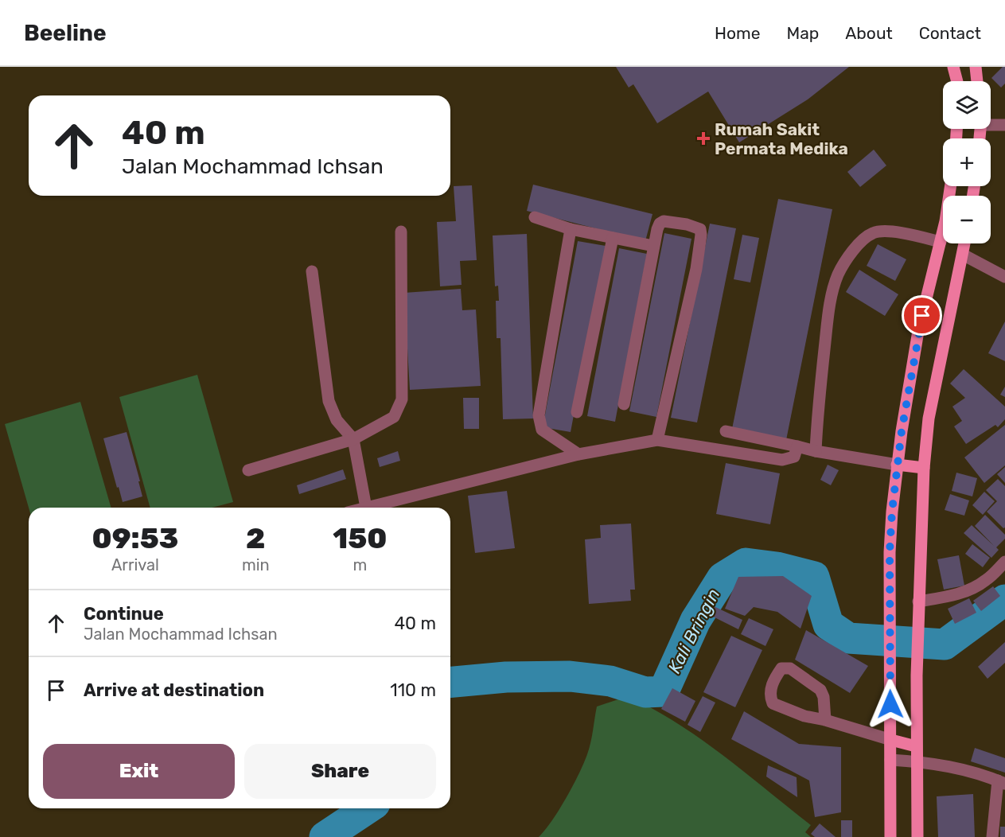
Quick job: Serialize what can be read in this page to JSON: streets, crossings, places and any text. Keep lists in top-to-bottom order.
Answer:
{
  "water": ["Kali Bringin"],
  "places": {
    "health": ["Rumah Sakit Permata Medika"]
  },
  "page": {
    "header": "Beeline",
    "nav": [
      "Home",
      "Map",
      "About",
      "Contact"
    ],
    "map_buttons": ["+", "−"],
    "turn": ["40 m", "Jalan Mochammad Ichsan"],
    "eta": [
      "09:53",
      "Arrival",
      "2",
      "min",
      "150",
      "m"
    ],
    "list": [
      {
        "name": "Continue",
        "note": "Jalan Mochammad Ichsan",
        "value": "40 m"
      },
      {
        "name": "Arrive at destination",
        "value": "110 m"
      }
    ],
    "buttons": ["Exit", "Share"]
  }
}
